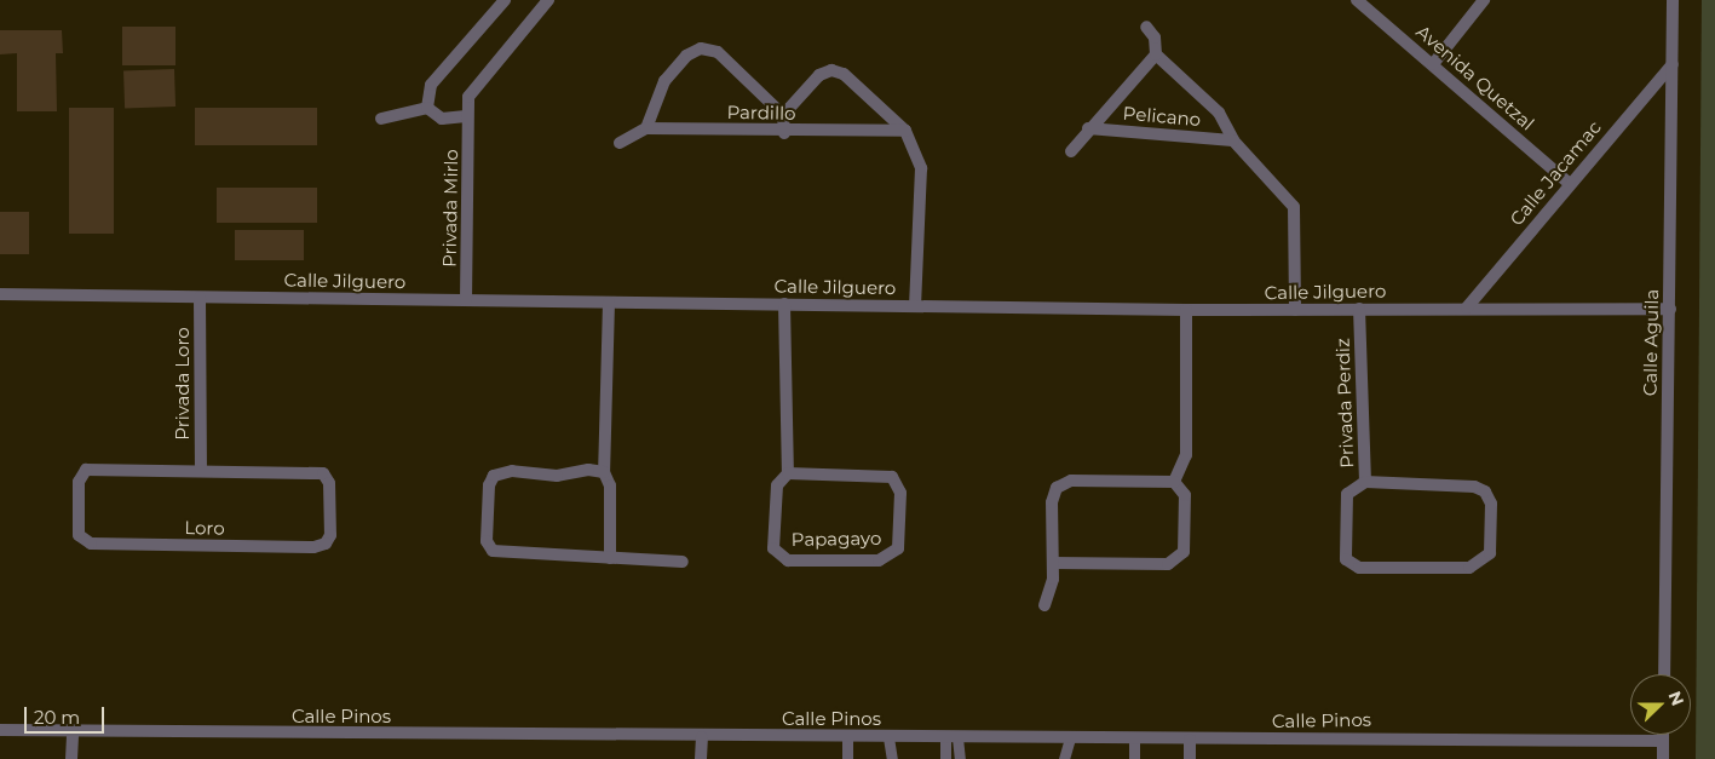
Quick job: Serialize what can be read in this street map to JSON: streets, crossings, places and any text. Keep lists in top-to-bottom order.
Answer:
{
  "streets": {
    "street": [
      "Avenida Quetzal",
      "Pardillo",
      "Pelicano",
      "Calle Jacamac",
      "Privada Mirlo",
      "Calle Jilguero",
      "Calle Aguila",
      "Privada Loro",
      "Privada Perdiz",
      "Loro",
      "Papagayo",
      "Calle Pinos"
    ]
  },
  "crossings": [
    ["Avenida Quetzal", "Calle Jacamac"],
    ["Calle Jacamac", "Calle Jilguero"],
    ["Calle Jacamac", "Calle Aguila"],
    ["Privada Mirlo", "Calle Jilguero"],
    ["Calle Jilguero", "Calle Aguila"],
    ["Calle Jilguero", "Privada Loro"],
    ["Calle Jilguero", "Privada Perdiz"],
    ["Privada Loro", "Loro"]
  ],
  "scale_bar": "20 m",
  "north": "right"
}
